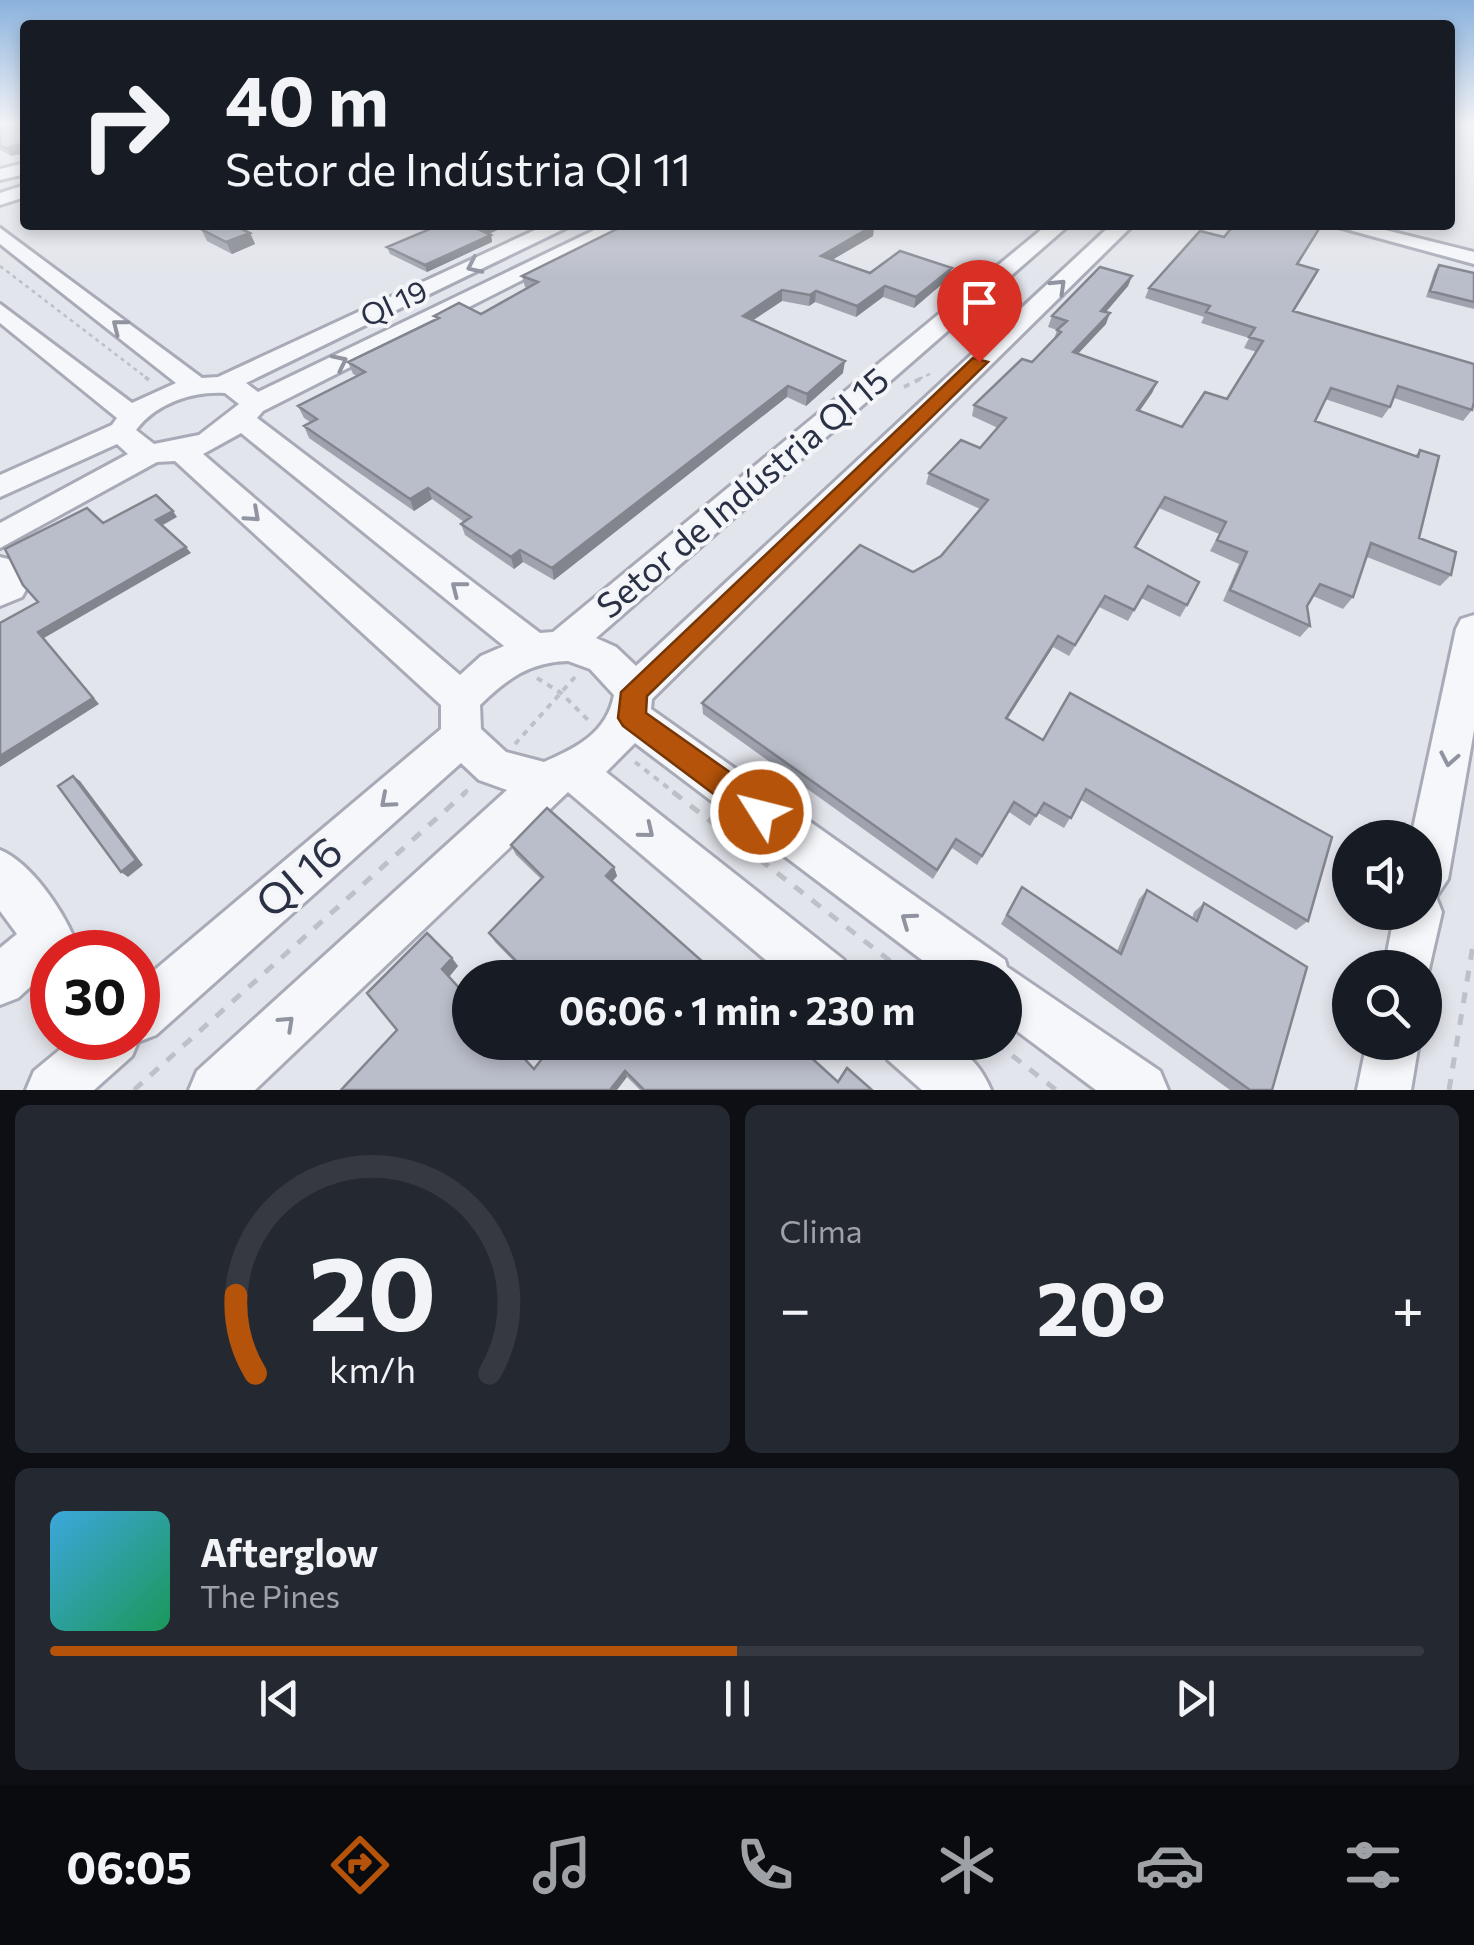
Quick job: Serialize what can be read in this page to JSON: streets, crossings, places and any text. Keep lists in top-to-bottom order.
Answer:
{
  "streets": {
    "street": ["QI 19", "Setor de Indústria QI 15", "QI 16"]
  },
  "crossings": [
    ["Setor de Indústria QI 15", "QI 16"]
  ],
  "page": {
    "turn": ["40 m", "Setor de Indústria QI 11"],
    "limit": "30",
    "trip": "06:06 · 1 min · 230 m",
    "tile": "Clima",
    "heat": ["−", "20°", "+"],
    "song": ["Afterglow", "The Pines"],
    "tabs": "06:05",
    "gauge": ["20", "km/h"]
  }
}
